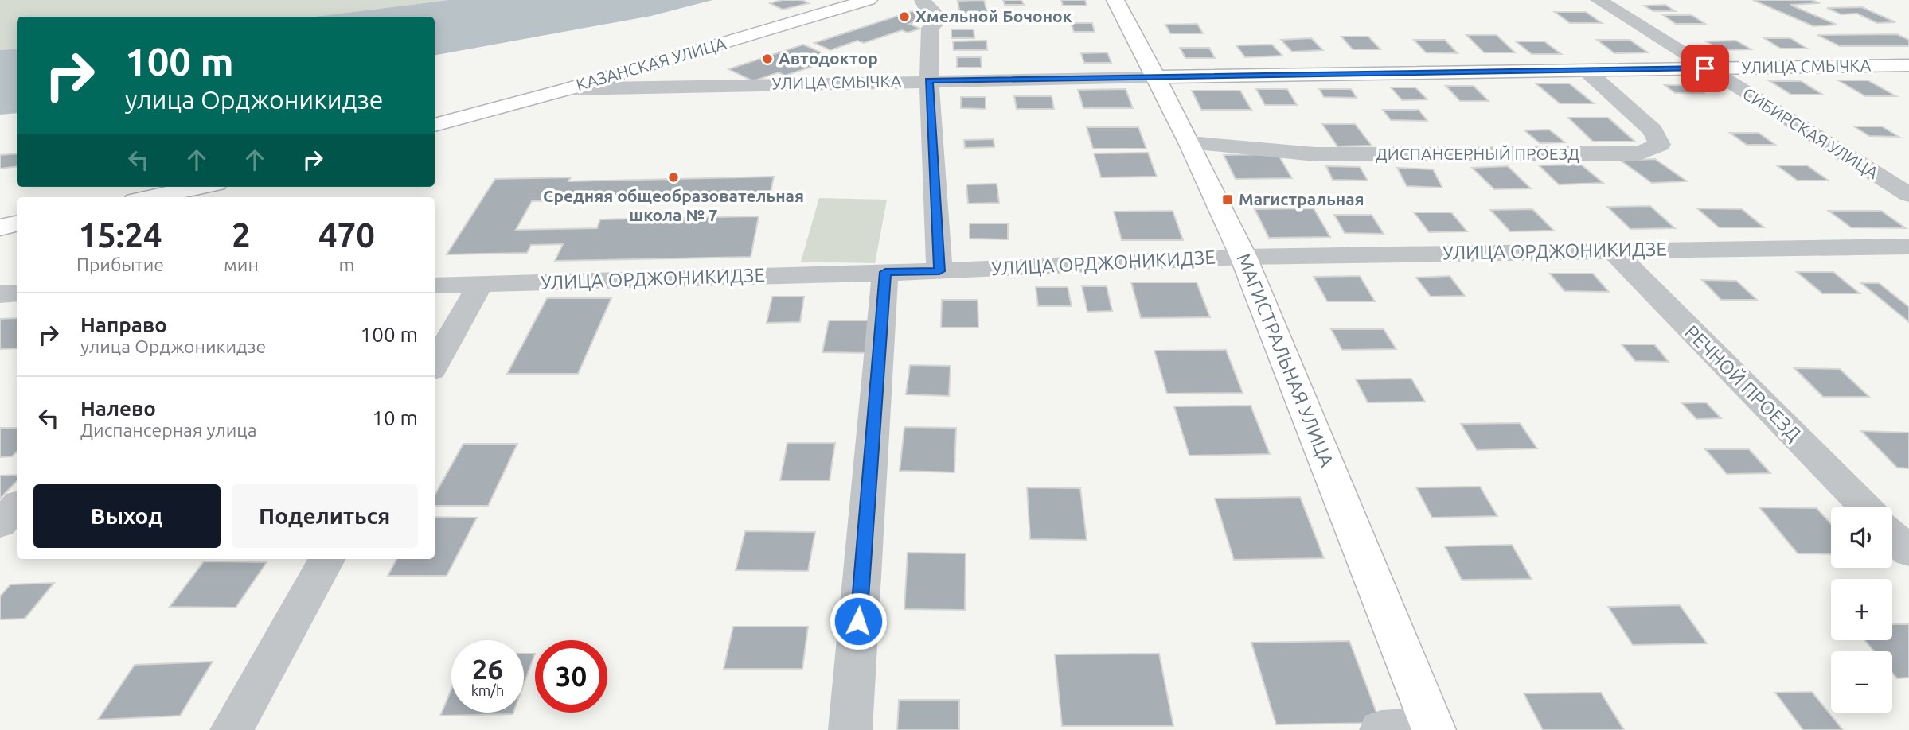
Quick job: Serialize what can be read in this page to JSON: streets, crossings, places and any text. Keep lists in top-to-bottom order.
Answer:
{
  "streets": {
    "main road": ["КАЗАНСКАЯ УЛИЦА", "УЛИЦА СМЫЧКА", "МАГИСТРАЛЬНАЯ УЛИЦА"],
    "street": [
      "СИБИРСКАЯ УЛИЦА",
      "ДИСПАНСЕРНЫЙ ПРОЕЗД",
      "УЛИЦА ОРДЖОНИКИДЗЕ",
      "РЕЧНОЙ ПРОЕЗД"
    ]
  },
  "crossings": [
    ["КАЗАНСКАЯ УЛИЦА", "УЛИЦА СМЫЧКА"],
    ["УЛИЦА СМЫЧКА", "СИБИРСКАЯ УЛИЦА"],
    ["УЛИЦА СМЫЧКА", "ДИСПАНСЕРНЫЙ ПРОЕЗД"],
    ["УЛИЦА СМЫЧКА", "МАГИСТРАЛЬНАЯ УЛИЦА"],
    ["ДИСПАНСЕРНЫЙ ПРОЕЗД", "МАГИСТРАЛЬНАЯ УЛИЦА"],
    ["УЛИЦА ОРДЖОНИКИДЗЕ", "МАГИСТРАЛЬНАЯ УЛИЦА"],
    ["УЛИЦА ОРДЖОНИКИДЗЕ", "РЕЧНОЙ ПРОЕЗД"]
  ],
  "places": {
    "other": ["Хмельной Бочонок", "Автодоктор", "Средняя общеобразовательная школа № 7"],
    "transit": ["Магистральная"]
  },
  "page": {
    "turn": ["100 m", "улица Орджоникидзе"],
    "eta": [
      "15:24",
      "Прибытие",
      "2",
      "мин",
      "470",
      "m"
    ],
    "list": [
      {
        "name": "Направо",
        "note": "улица Орджоникидзе",
        "value": "100 m"
      },
      {
        "name": "Налево",
        "note": "Диспансерная улица",
        "value": "10 m"
      }
    ],
    "buttons": ["Выход", "Поделиться"],
    "map_buttons": ["+", "−"],
    "speed": "26 km/h",
    "limit": "30"
  }
}
